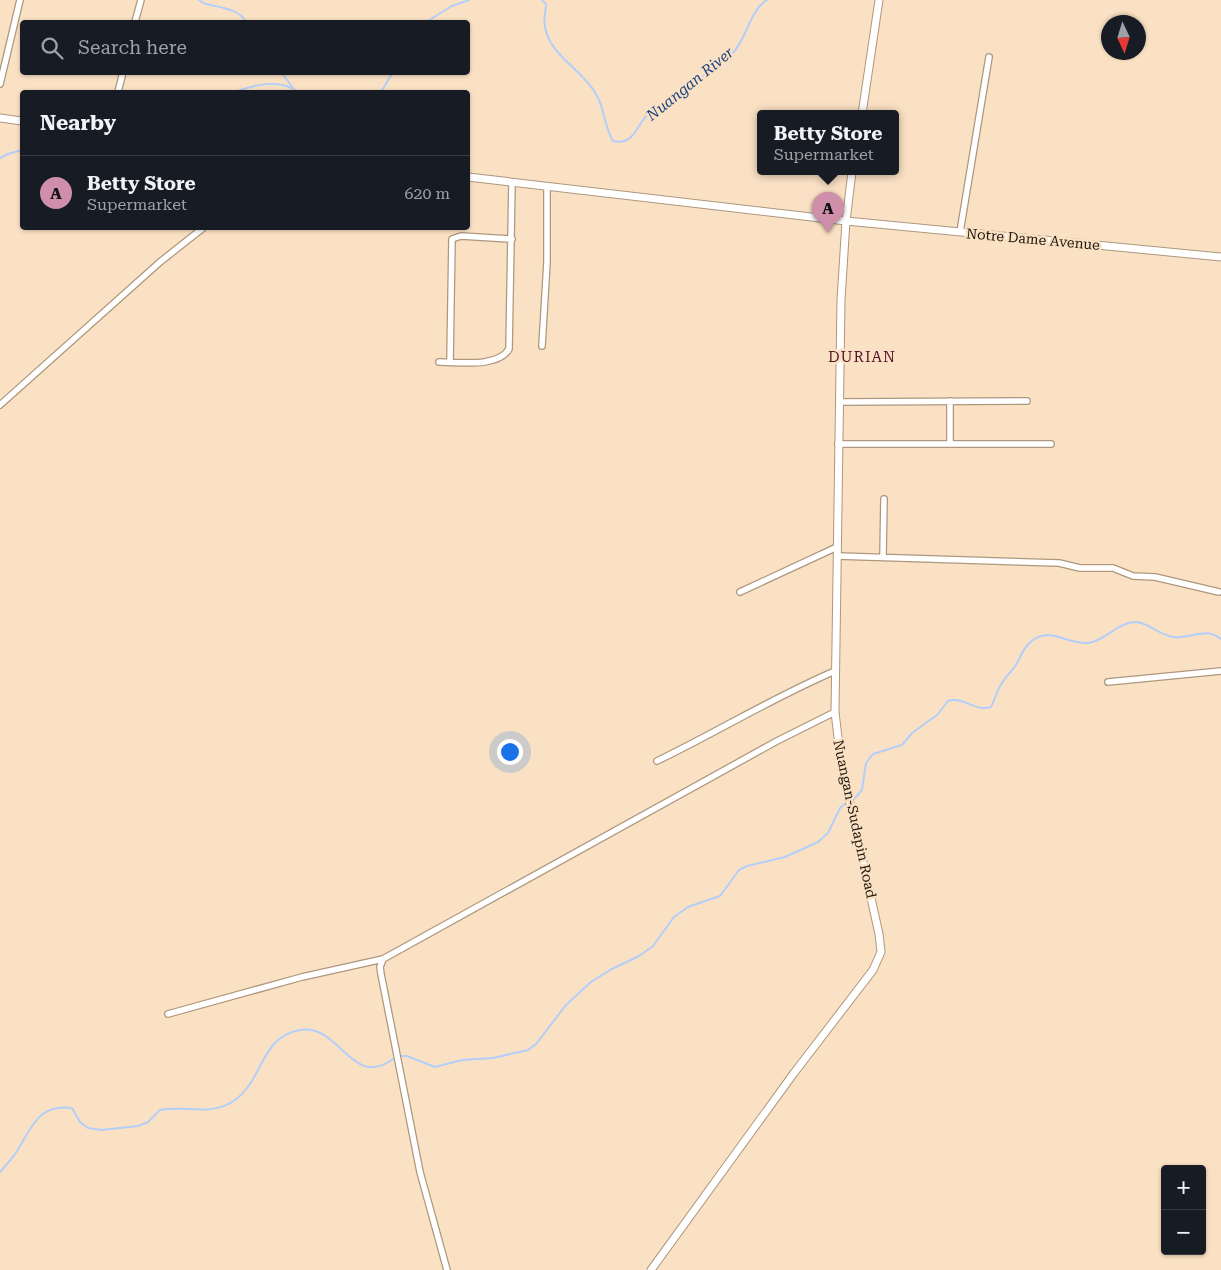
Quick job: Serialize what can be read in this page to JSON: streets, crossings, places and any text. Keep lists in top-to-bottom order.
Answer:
{
  "streets": {
    "street": ["Notre Dame Avenue", "Nuangan-Sudapin Road"]
  },
  "crossings": [
    ["Notre Dame Avenue", "Nuangan-Sudapin Road"]
  ],
  "districts": ["DURIAN"],
  "water": ["Nuangan River"],
  "north": "bottom",
  "page": {
    "search": "Search here",
    "heading": "Nearby",
    "popup": ["Betty Store", "Supermarket"],
    "list": [
      {
        "mark": "A",
        "name": "Betty Store",
        "note": "Supermarket",
        "value": "620 m"
      }
    ],
    "pins": "A",
    "map_buttons": ["+", "−"]
  }
}
